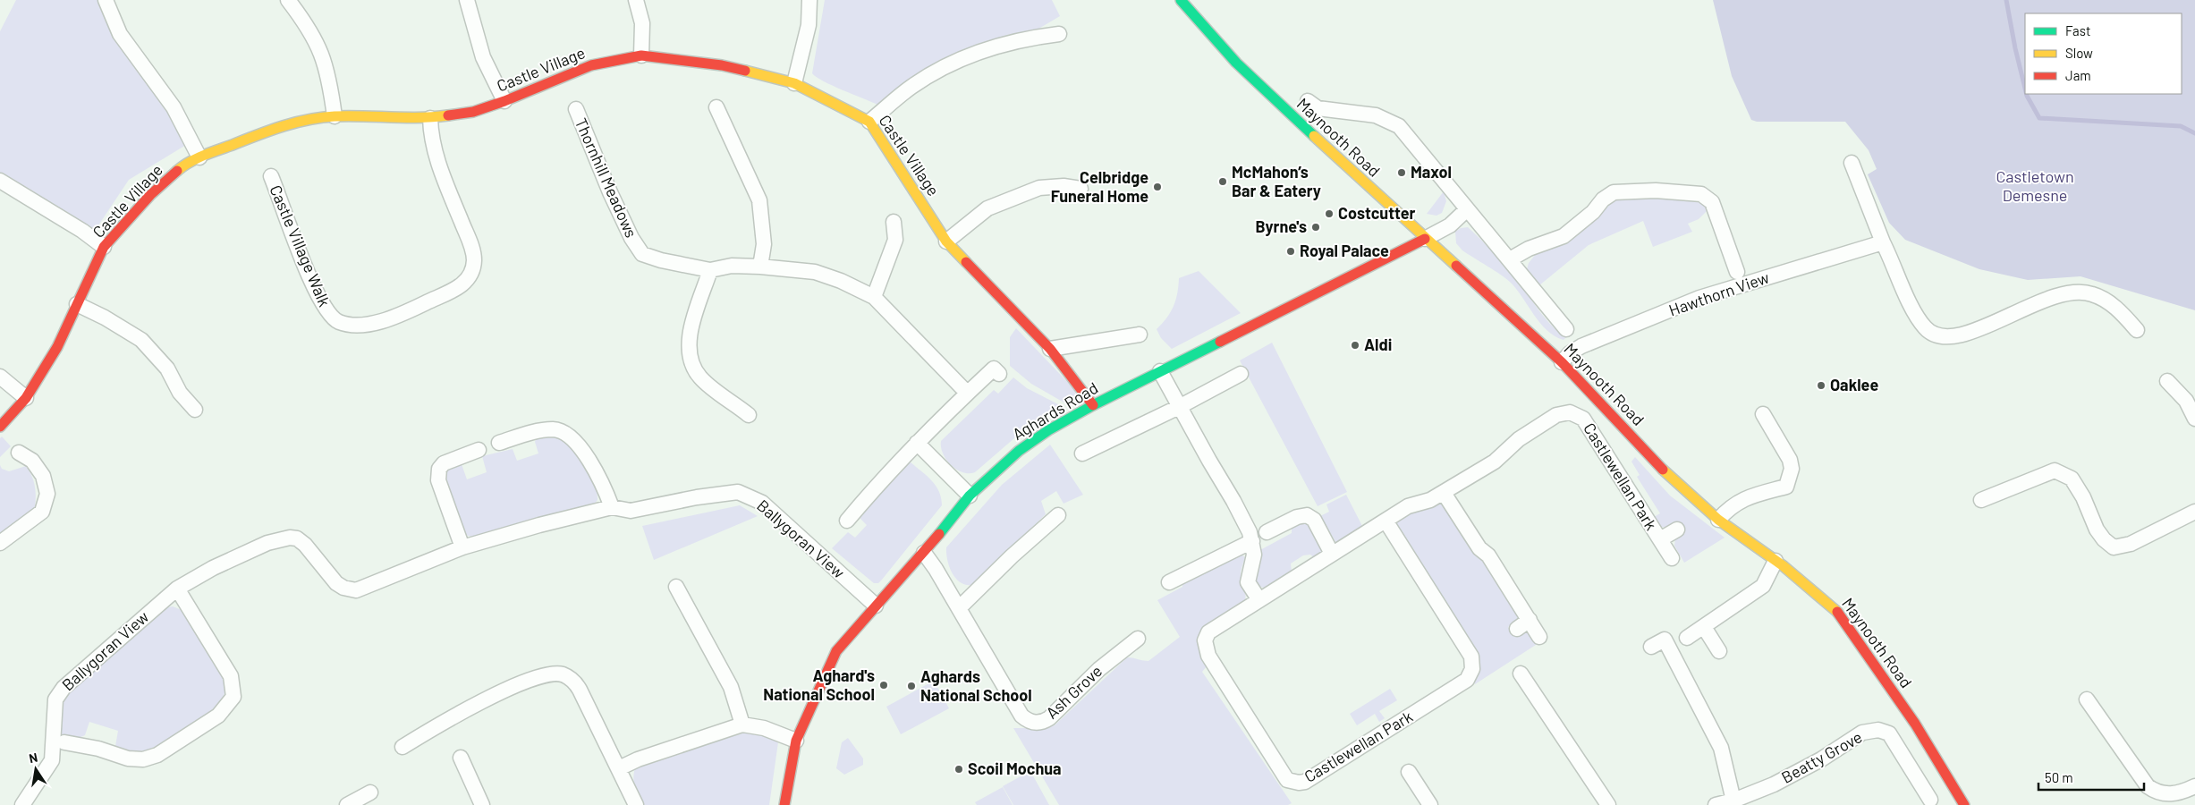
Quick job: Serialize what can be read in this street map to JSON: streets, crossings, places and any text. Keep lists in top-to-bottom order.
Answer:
{
  "streets": {
    "street": [
      "Castle Village",
      "Maynooth Road",
      "Thornhill Meadows",
      "Castle Village Walk",
      "Hawthorn View",
      "Aghards Road",
      "Castlewellan Park",
      "Ballygoran View",
      "Ash Grove",
      "Beatty Grove"
    ]
  },
  "crossings": [
    ["Castle Village", "Castle Village Walk"],
    ["Castle Village", "Aghards Road"],
    ["Maynooth Road", "Hawthorn View"],
    ["Maynooth Road", "Aghards Road"],
    ["Aghards Road", "Ballygoran View"],
    ["Aghards Road", "Ash Grove"]
  ],
  "parks": ["Castletown Demesne"],
  "places": [
    "Maxol",
    "McMahon’s Bar & Eatery",
    "Celbridge Funeral Home",
    "Costcutter",
    "Byrne's",
    "Royal Palace",
    "Aldi",
    "Oaklee",
    "Aghard's National School",
    "Aghards National School",
    "Scoil Mochua"
  ],
  "legend": ["Fast", "Slow", "Jam"],
  "scale_bar": "50 m",
  "north": "top"
}
